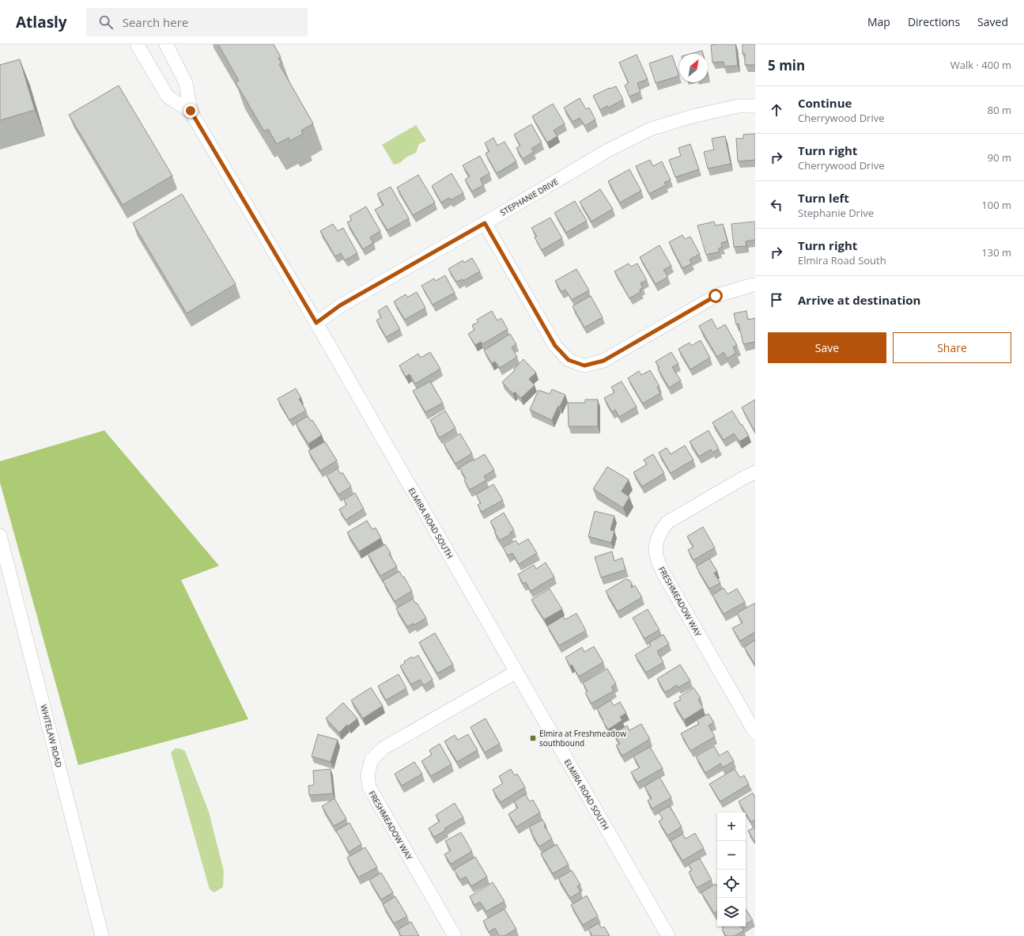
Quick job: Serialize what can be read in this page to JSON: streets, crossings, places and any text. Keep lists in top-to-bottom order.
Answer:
{
  "streets": {
    "street": [
      "STEPHANIE DRIVE",
      "ELMIRA ROAD SOUTH",
      "FRESHMEADOW WAY",
      "WHITELAW ROAD"
    ]
  },
  "crossings": [
    ["STEPHANIE DRIVE", "ELMIRA ROAD SOUTH"],
    ["ELMIRA ROAD SOUTH", "FRESHMEADOW WAY"]
  ],
  "places": {
    "transit": ["Elmira at Freshmeadow southbound"]
  },
  "north": "top right",
  "page": {
    "header": "Atlasly",
    "search": "Search here",
    "nav": ["Map", "Directions", "Saved"],
    "heading": ["5 min", "Walk · 400 m"],
    "list": [
      ["Continue", "Cherrywood Drive", "80 m"],
      ["Turn right", "Cherrywood Drive", "90 m"],
      ["Turn left", "Stephanie Drive", "100 m"],
      ["Turn right", "Elmira Road South", "130 m"],
      "Arrive at destination"
    ],
    "buttons": ["Save", "Share"],
    "map_buttons": ["+", "−"]
  }
}
